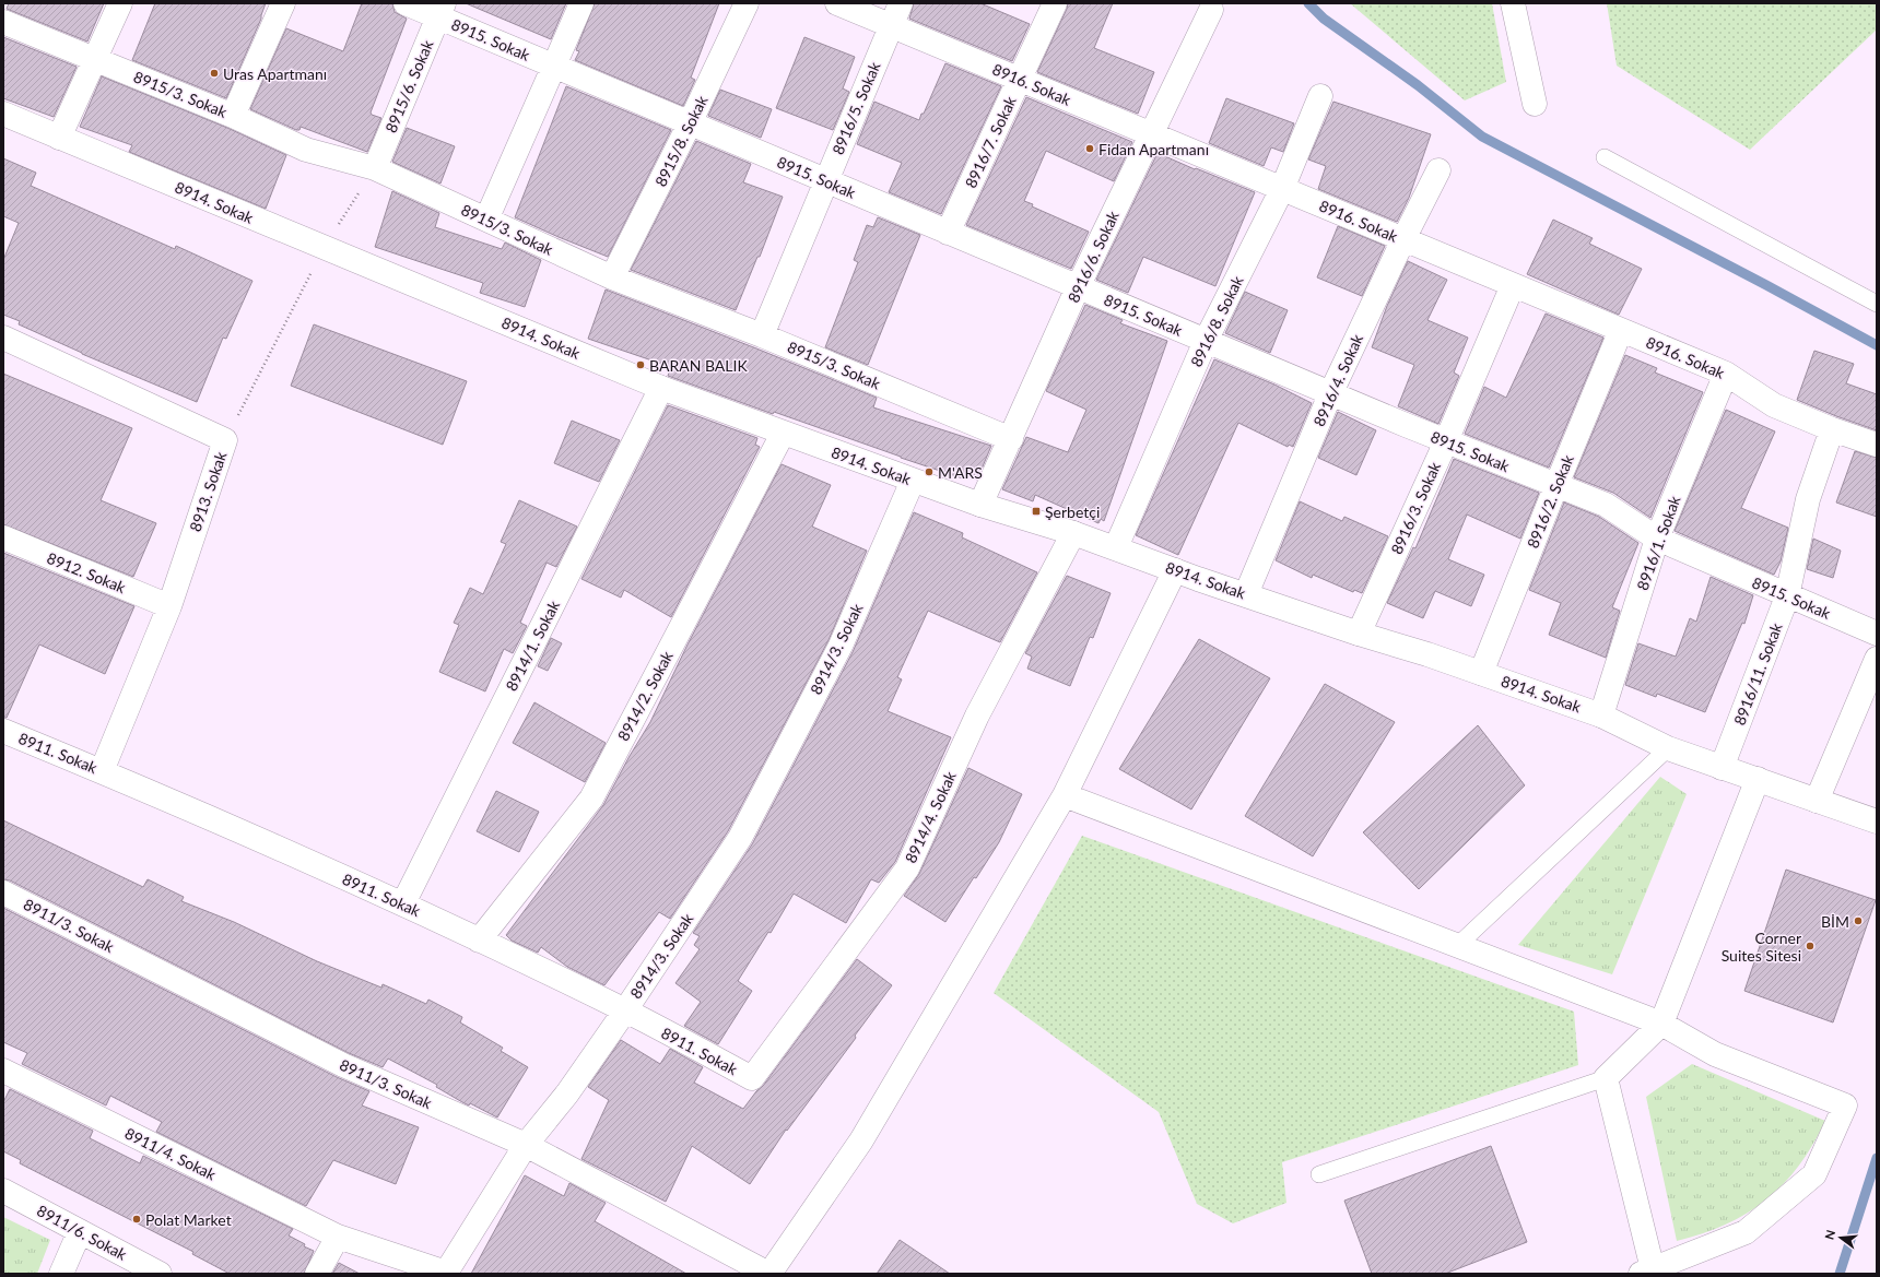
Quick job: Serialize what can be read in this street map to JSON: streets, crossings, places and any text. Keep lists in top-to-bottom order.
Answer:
{
  "streets": {
    "street": [
      "8915. Sokak",
      "8916. Sokak",
      "8915/6. Sokak",
      "8915/3. Sokak",
      "8916/5. Sokak",
      "8915/8. Sokak",
      "8916/7. Sokak",
      "8914. Sokak",
      "8916/6. Sokak",
      "8916/8. Sokak",
      "8916/4. Sokak",
      "8913. Sokak",
      "8916/2. Sokak",
      "8916/3. Sokak",
      "8916/1. Sokak",
      "8912. Sokak",
      "8914/1. Sokak",
      "8914/3. Sokak",
      "8916/11. Sokak",
      "8914/2. Sokak",
      "8911. Sokak",
      "8914/4. Sokak",
      "8911/3. Sokak",
      "8911/4. Sokak",
      "8911/6. Sokak"
    ]
  },
  "crossings": [
    ["8915. Sokak", "8915/6. Sokak"],
    ["8915. Sokak", "8916/5. Sokak"],
    ["8915. Sokak", "8915/8. Sokak"],
    ["8915. Sokak", "8916/7. Sokak"],
    ["8915. Sokak", "8916/6. Sokak"],
    ["8915. Sokak", "8916/8. Sokak"],
    ["8915. Sokak", "8916/4. Sokak"],
    ["8915. Sokak", "8916/2. Sokak"],
    ["8915. Sokak", "8916/3. Sokak"],
    ["8915. Sokak", "8916/1. Sokak"],
    ["8915. Sokak", "8916/11. Sokak"],
    ["8916. Sokak", "8916/5. Sokak"],
    ["8916. Sokak", "8916/7. Sokak"],
    ["8916. Sokak", "8916/6. Sokak"],
    ["8916. Sokak", "8916/8. Sokak"],
    ["8916. Sokak", "8916/4. Sokak"],
    ["8916. Sokak", "8916/2. Sokak"],
    ["8916. Sokak", "8916/3. Sokak"],
    ["8916. Sokak", "8916/1. Sokak"],
    ["8916. Sokak", "8916/11. Sokak"],
    ["8915/6. Sokak", "8915/3. Sokak"],
    ["8915/3. Sokak", "8916/5. Sokak"],
    ["8915/3. Sokak", "8915/8. Sokak"],
    ["8915/3. Sokak", "8916/6. Sokak"],
    ["8914. Sokak", "8916/6. Sokak"],
    ["8914. Sokak", "8916/8. Sokak"],
    ["8914. Sokak", "8916/4. Sokak"],
    ["8914. Sokak", "8916/2. Sokak"],
    ["8914. Sokak", "8916/3. Sokak"],
    ["8914. Sokak", "8916/1. Sokak"],
    ["8914. Sokak", "8914/1. Sokak"],
    ["8914. Sokak", "8914/3. Sokak"],
    ["8914. Sokak", "8916/11. Sokak"],
    ["8914. Sokak", "8914/2. Sokak"],
    ["8914. Sokak", "8914/4. Sokak"],
    ["8913. Sokak", "8912. Sokak"],
    ["8913. Sokak", "8911. Sokak"],
    ["8914/1. Sokak", "8911. Sokak"],
    ["8914/3. Sokak", "8911. Sokak"],
    ["8914/3. Sokak", "8911/3. Sokak"],
    ["8914/3. Sokak", "8911/4. Sokak"],
    ["8914/2. Sokak", "8911. Sokak"],
    ["8911. Sokak", "8914/4. Sokak"]
  ],
  "places": {
    "other": [
      "Uras Apartmanı",
      "Fidan Apartmanı",
      "BARAN BALIK",
      "M'ARS",
      "BİM",
      "Corner Suites Sitesi",
      "Polat Market"
    ],
    "transit": ["Şerbetçi"]
  },
  "north": "left"
}
